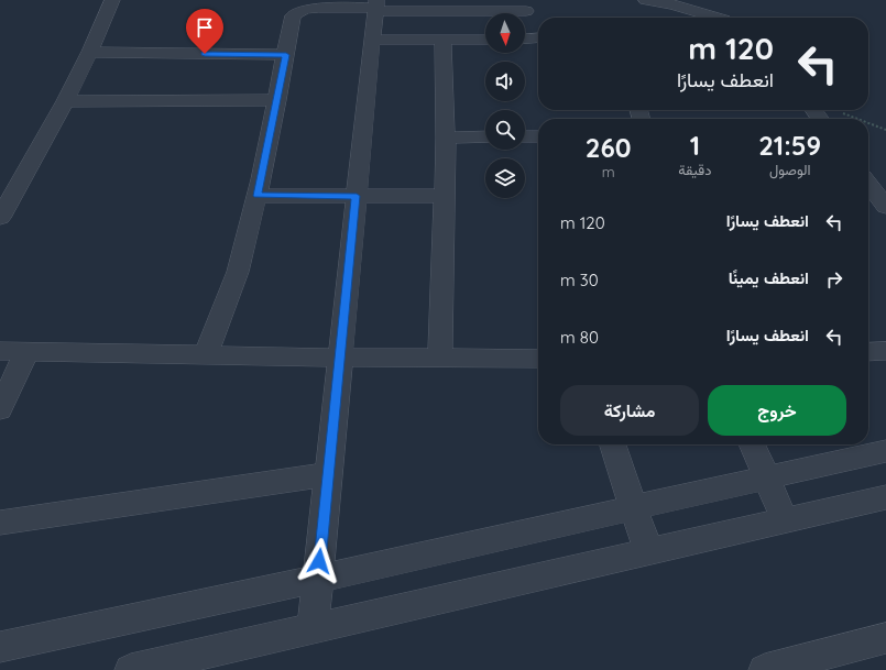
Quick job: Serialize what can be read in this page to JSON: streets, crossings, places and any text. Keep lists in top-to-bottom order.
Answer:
{
  "north": "bottom",
  "page": {
    "turn": ["120 m", "انعطف يسارًا"],
    "eta": [
      "21:59",
      "الوصول",
      "1",
      "دقيقة",
      "260",
      "m"
    ],
    "list": [
      {
        "name": "انعطف يسارًا",
        "value": "120 m"
      },
      {
        "name": "انعطف يمينًا",
        "value": "30 m"
      },
      {
        "name": "انعطف يسارًا",
        "value": "80 m"
      }
    ],
    "buttons": ["خروج", "مشاركة"]
  }
}
